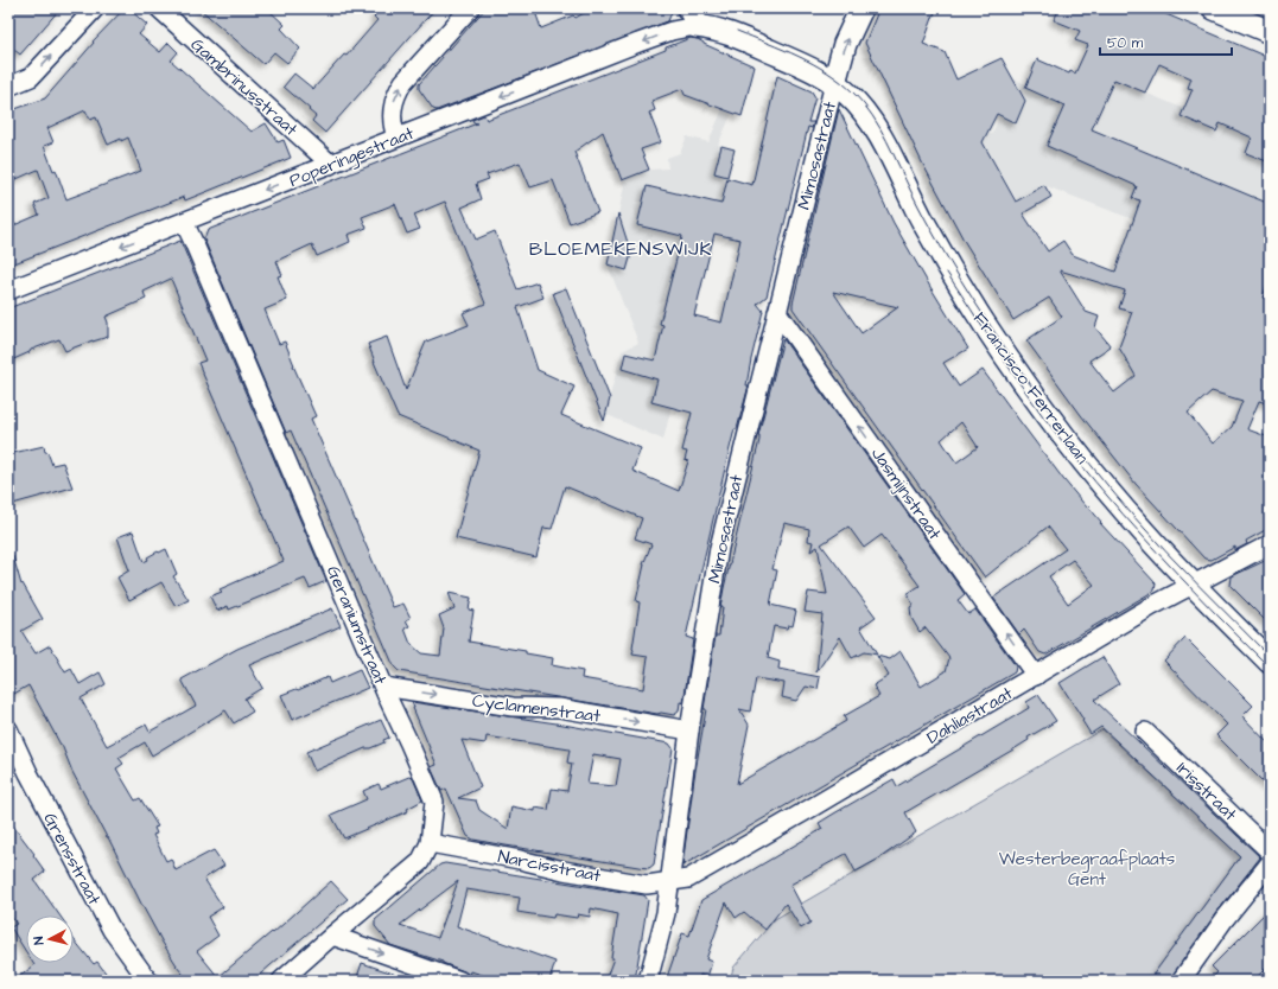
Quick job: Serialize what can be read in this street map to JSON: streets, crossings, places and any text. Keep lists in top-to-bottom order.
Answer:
{
  "streets": {
    "street": [
      "Gambrinusstraat",
      "Mimosastraat",
      "Poperingestraat",
      "Francisco Ferrerlaan",
      "Jasmijnstraat",
      "Geraniumstraat",
      "Cyclamenstraat",
      "Dahliastraat",
      "Irisstraat",
      "Grensstraat",
      "Narcisstraat"
    ]
  },
  "crossings": [
    ["Gambrinusstraat", "Poperingestraat"],
    ["Mimosastraat", "Francisco Ferrerlaan"],
    ["Mimosastraat", "Jasmijnstraat"],
    ["Mimosastraat", "Cyclamenstraat"],
    ["Mimosastraat", "Dahliastraat"],
    ["Mimosastraat", "Narcisstraat"],
    ["Poperingestraat", "Francisco Ferrerlaan"],
    ["Poperingestraat", "Geraniumstraat"],
    ["Francisco Ferrerlaan", "Dahliastraat"],
    ["Jasmijnstraat", "Dahliastraat"],
    ["Geraniumstraat", "Cyclamenstraat"],
    ["Geraniumstraat", "Narcisstraat"],
    ["Dahliastraat", "Narcisstraat"]
  ],
  "one_way": ["Poperingestraat", "Jasmijnstraat", "Cyclamenstraat"],
  "districts": ["BLOEMEKENSWIJK"],
  "parks": ["Westerbegraafplaats Gent"],
  "scale_bar": "50 m",
  "north": "left"
}
